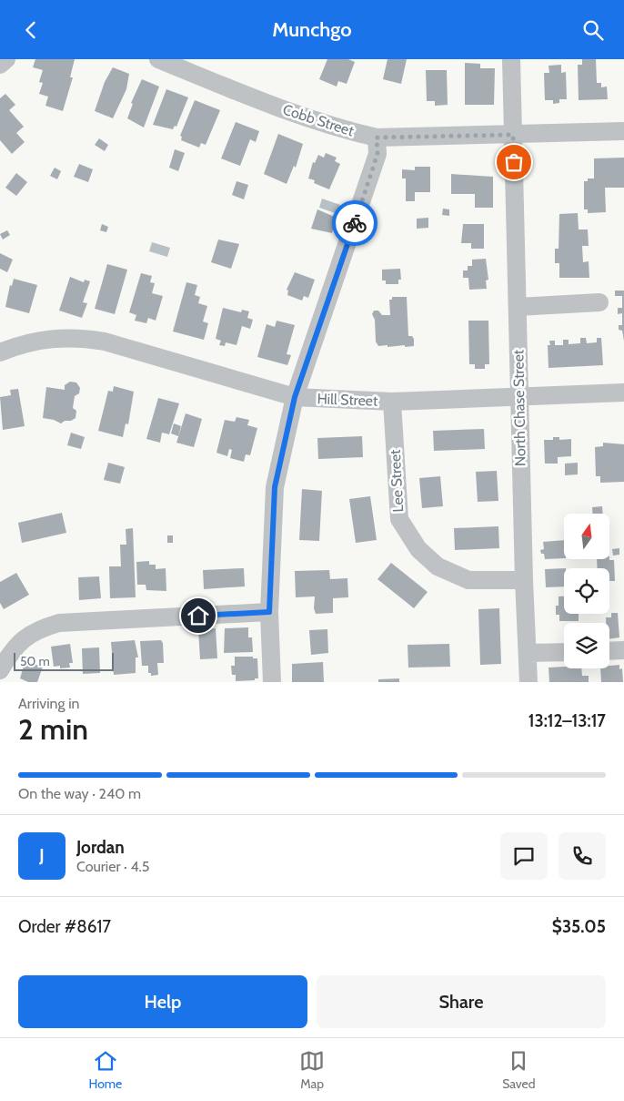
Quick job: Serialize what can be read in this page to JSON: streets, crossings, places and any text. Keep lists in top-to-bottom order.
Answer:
{
  "streets": {
    "street": [
      "Cobb Street",
      "Hill Street",
      "North Chase Street",
      "Lee Street"
    ]
  },
  "crossings": [
    ["Cobb Street", "North Chase Street"],
    ["Hill Street", "North Chase Street"],
    ["Hill Street", "Lee Street"],
    ["North Chase Street", "Lee Street"]
  ],
  "scale_bar": "50 m",
  "north": "top",
  "page": {
    "header": "Munchgo",
    "scale": "50 m",
    "heading": ["2 min", "Arriving in", "13:12–13:17"],
    "panel": [
      "Jordan",
      "Courier · 4.5",
      "Order #8617",
      "$35.05"
    ],
    "bar": "On the way · 240 m",
    "round": "J",
    "buttons": ["Help", "Share"],
    "tabs": ["Home", "Map", "Saved"]
  }
}
